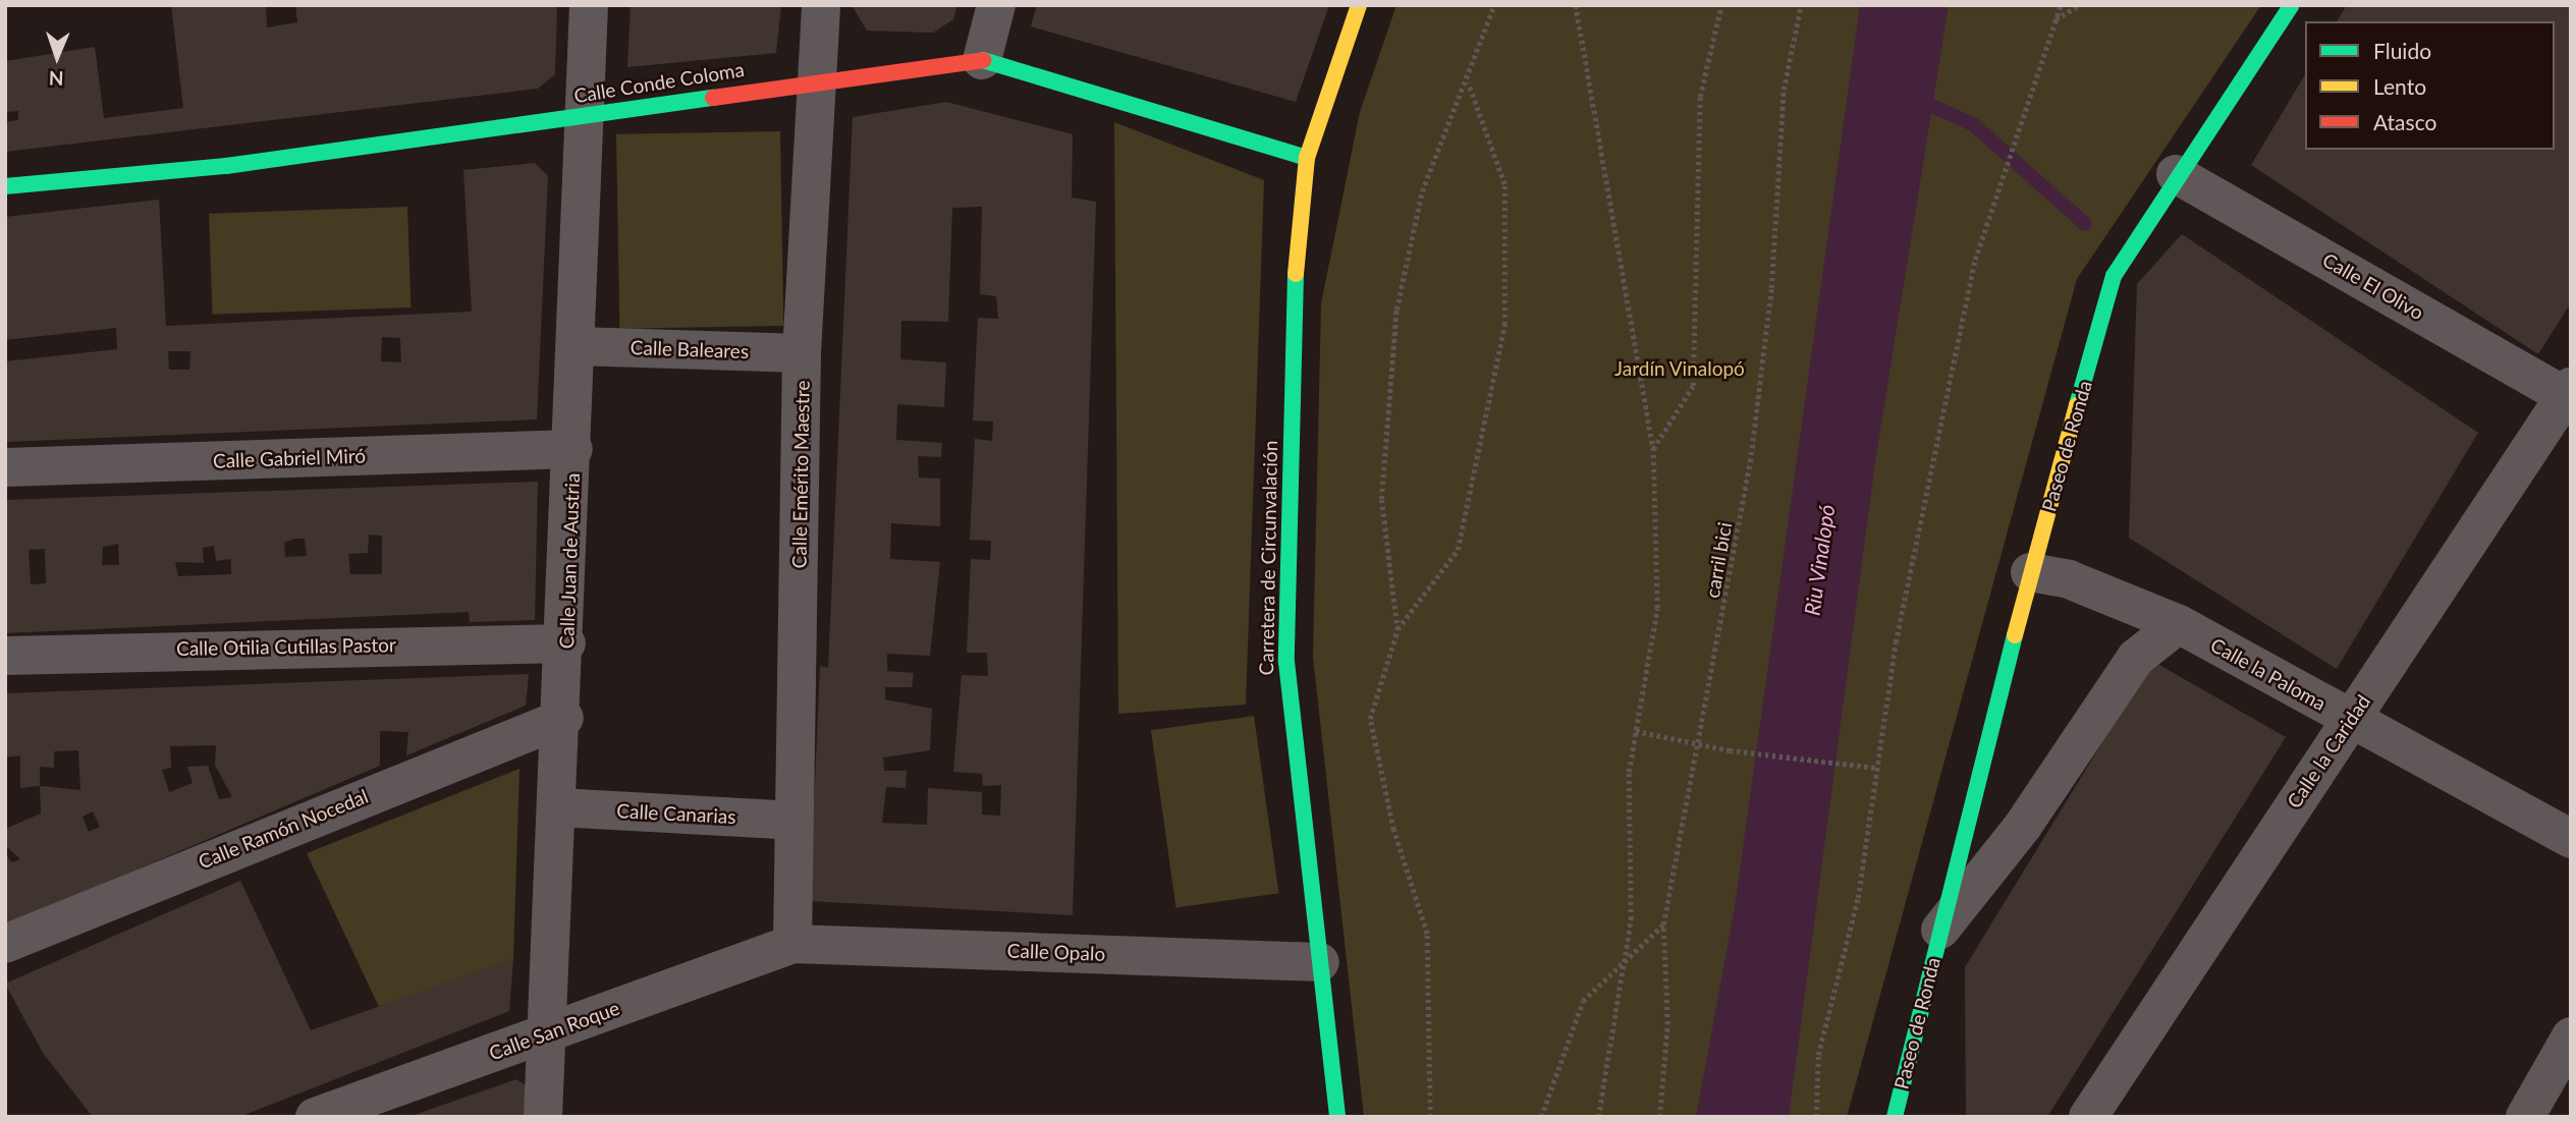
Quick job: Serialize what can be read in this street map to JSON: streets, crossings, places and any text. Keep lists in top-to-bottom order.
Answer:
{
  "streets": {
    "street": [
      "Calle Conde Coloma",
      "Calle El Olivo",
      "Calle Baleares",
      "Paseo de Ronda",
      "Calle Gabriel Miró",
      "Calle Emérito Maestre",
      "Carretera de Circunvalación",
      "Calle Juan de Austria",
      "Calle Otilia Cutillas Pastor",
      "Calle la Paloma",
      "Calle la Caridad",
      "Calle Canarias",
      "Calle Ramón Nocedal",
      "Calle Opalo",
      "Calle San Roque"
    ],
    "path": ["carril bici"]
  },
  "crossings": [
    ["Calle Conde Coloma", "Calle Emérito Maestre"],
    ["Calle Conde Coloma", "Carretera de Circunvalación"],
    ["Calle Conde Coloma", "Calle Juan de Austria"],
    ["Calle El Olivo", "Paseo de Ronda"],
    ["Calle El Olivo", "Calle la Caridad"],
    ["Calle Baleares", "Calle Emérito Maestre"],
    ["Calle Baleares", "Calle Juan de Austria"],
    ["Paseo de Ronda", "Calle la Paloma"],
    ["Calle Gabriel Miró", "Calle Juan de Austria"],
    ["Calle Emérito Maestre", "Calle Canarias"],
    ["Calle Emérito Maestre", "Calle Opalo"],
    ["Calle Emérito Maestre", "Calle San Roque"],
    ["Carretera de Circunvalación", "Calle Opalo"],
    ["Calle Juan de Austria", "Calle Otilia Cutillas Pastor"],
    ["Calle Juan de Austria", "Calle Canarias"],
    ["Calle Juan de Austria", "Calle Ramón Nocedal"],
    ["Calle Juan de Austria", "Calle San Roque"],
    ["Calle la Paloma", "Calle la Caridad"],
    ["Calle Opalo", "Calle San Roque"]
  ],
  "water": ["Riu Vinalopó"],
  "parks": ["Jardín Vinalopó"],
  "legend": ["Fluido", "Lento", "Atasco"],
  "north": "bottom"
}
